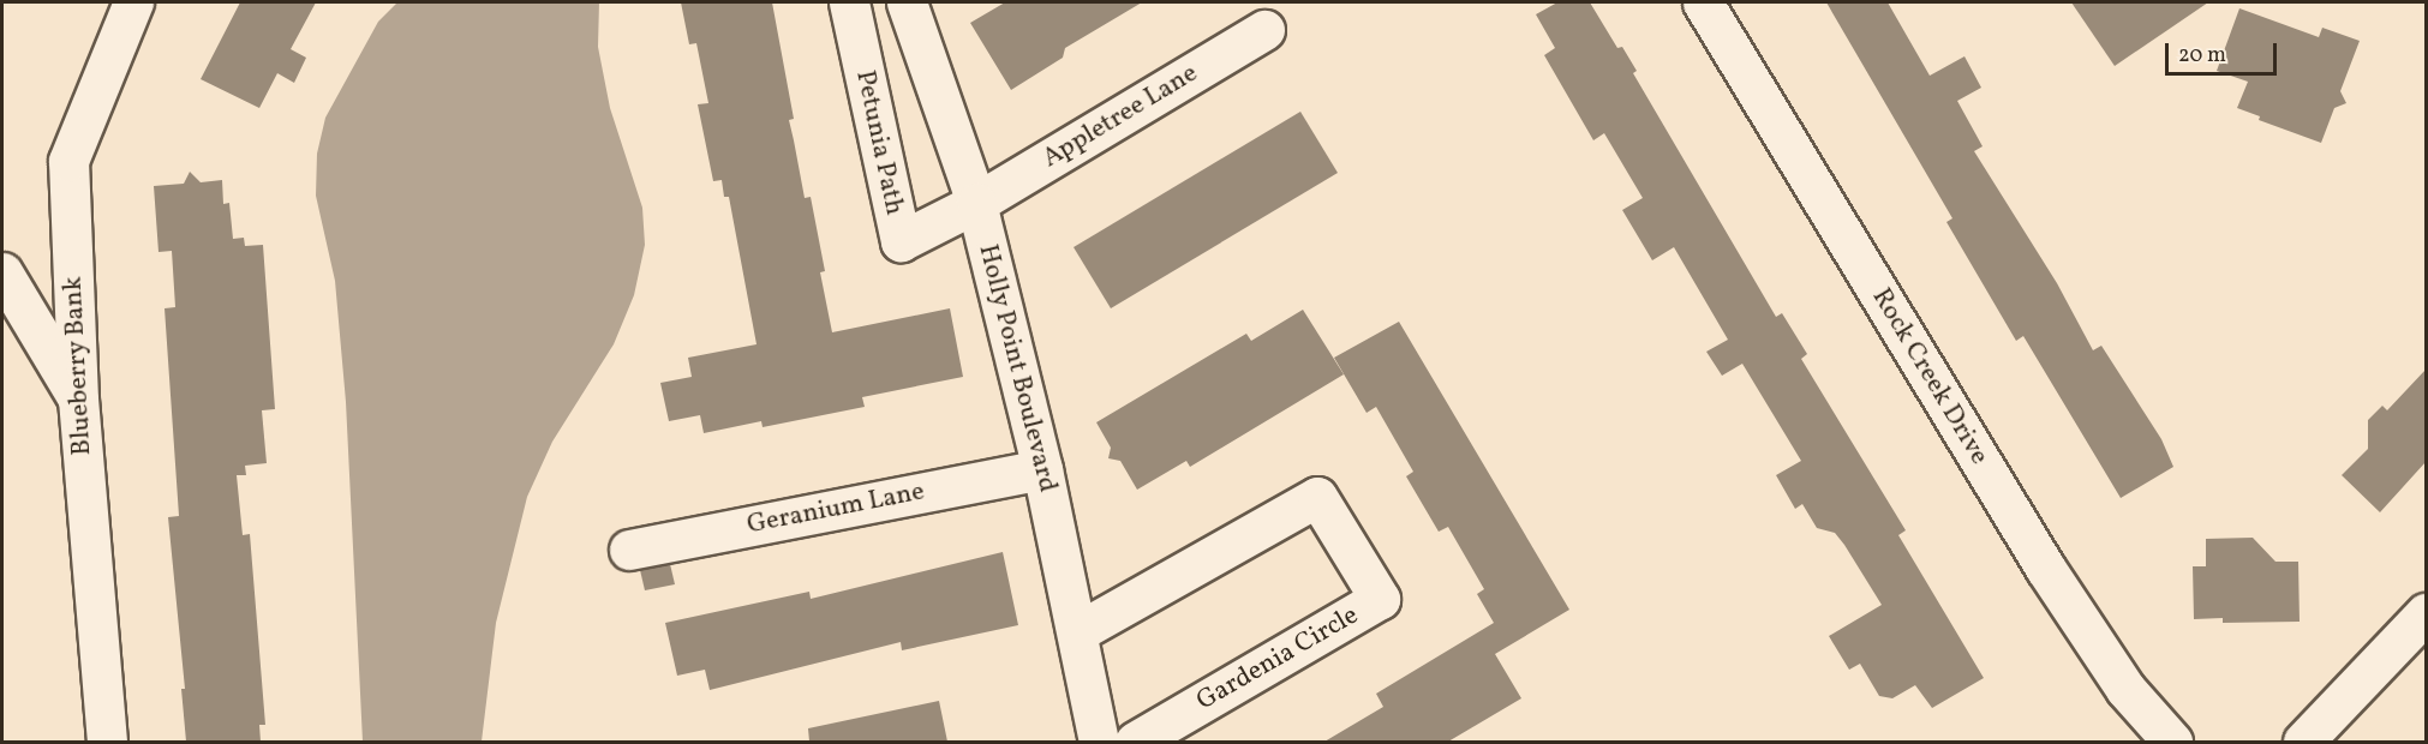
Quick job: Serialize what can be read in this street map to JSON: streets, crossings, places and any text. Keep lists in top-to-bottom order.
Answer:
{
  "streets": {
    "street": [
      "Appletree Lane",
      "Petunia Path",
      "Blueberry Bank",
      "Holly Point Boulevard",
      "Rock Creek Drive",
      "Geranium Lane",
      "Gardenia Circle"
    ]
  },
  "crossings": [
    ["Appletree Lane", "Petunia Path"],
    ["Appletree Lane", "Holly Point Boulevard"],
    ["Petunia Path", "Holly Point Boulevard"],
    ["Holly Point Boulevard", "Geranium Lane"],
    ["Holly Point Boulevard", "Gardenia Circle"]
  ],
  "scale_bar": "20 m"
}
